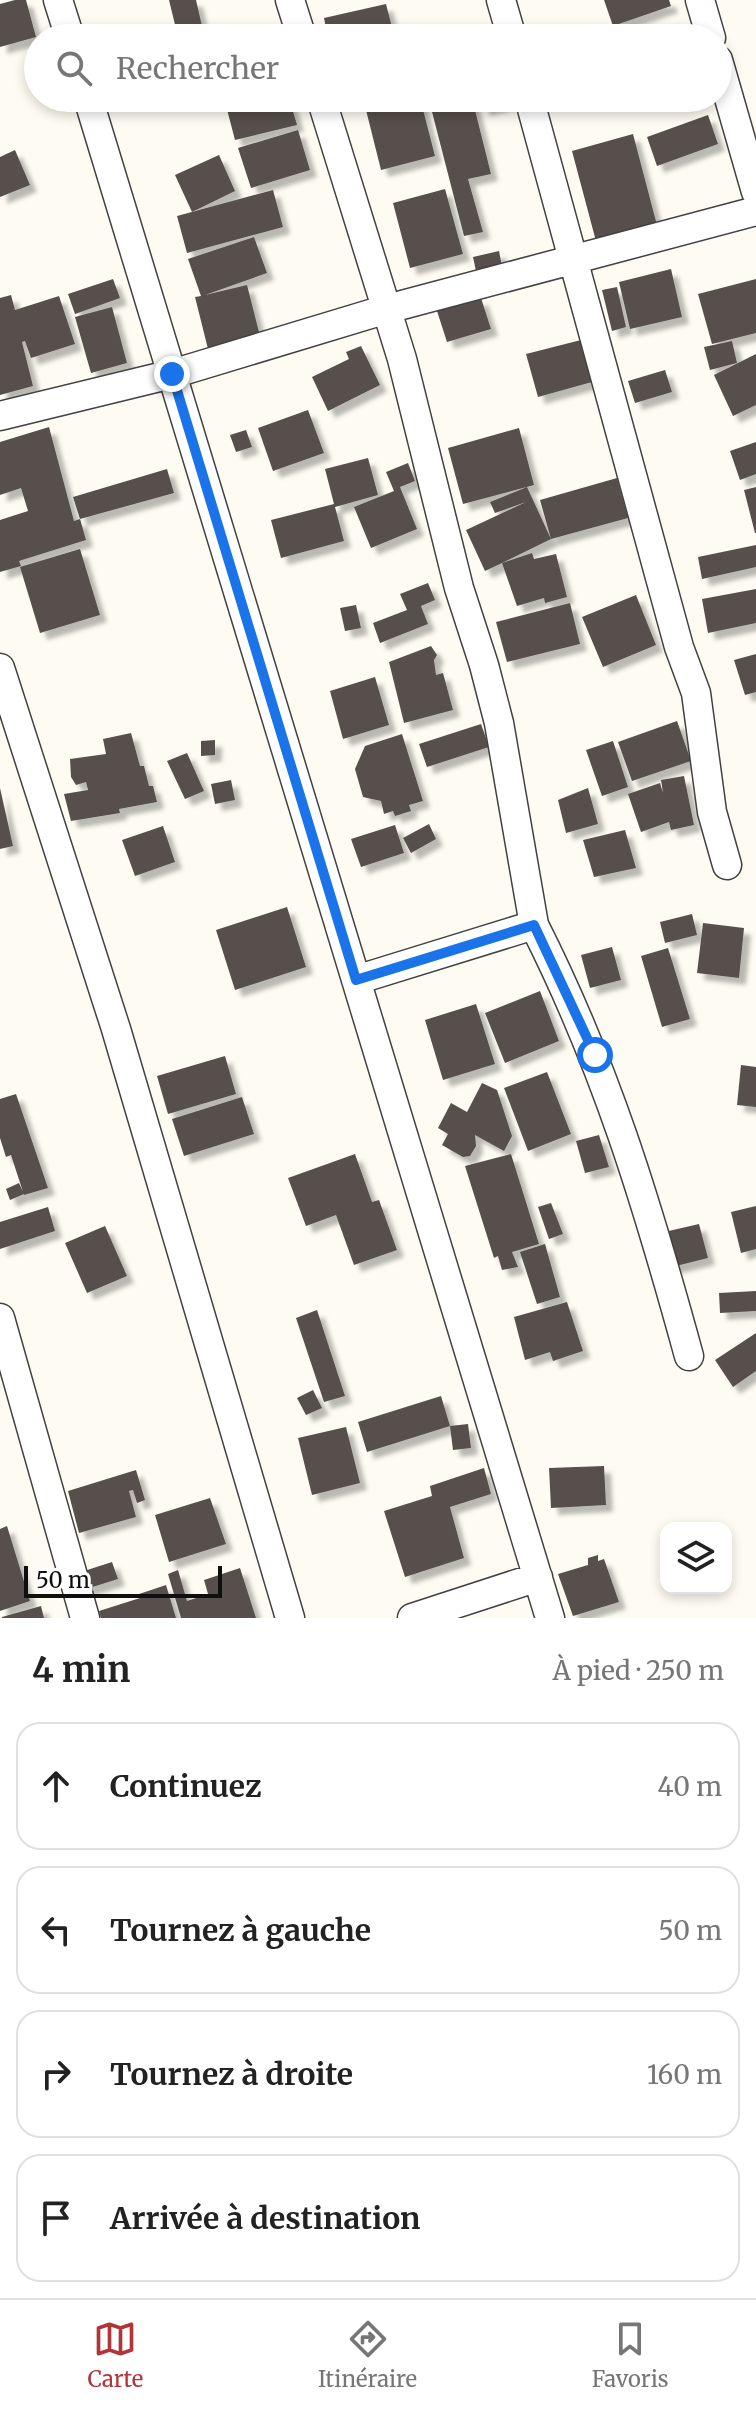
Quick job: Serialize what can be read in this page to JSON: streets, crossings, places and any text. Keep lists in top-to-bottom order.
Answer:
{
  "scale_bar": "50 m",
  "page": {
    "search": "Rechercher",
    "scale": "50 m",
    "heading": ["4 min", "À pied · 250 m"],
    "list": [
      ["Continuez", "40 m"],
      ["Tournez à gauche", "50 m"],
      ["Tournez à droite", "160 m"],
      "Arrivée à destination"
    ],
    "nav": ["Carte", "Itinéraire", "Favoris"]
  }
}
